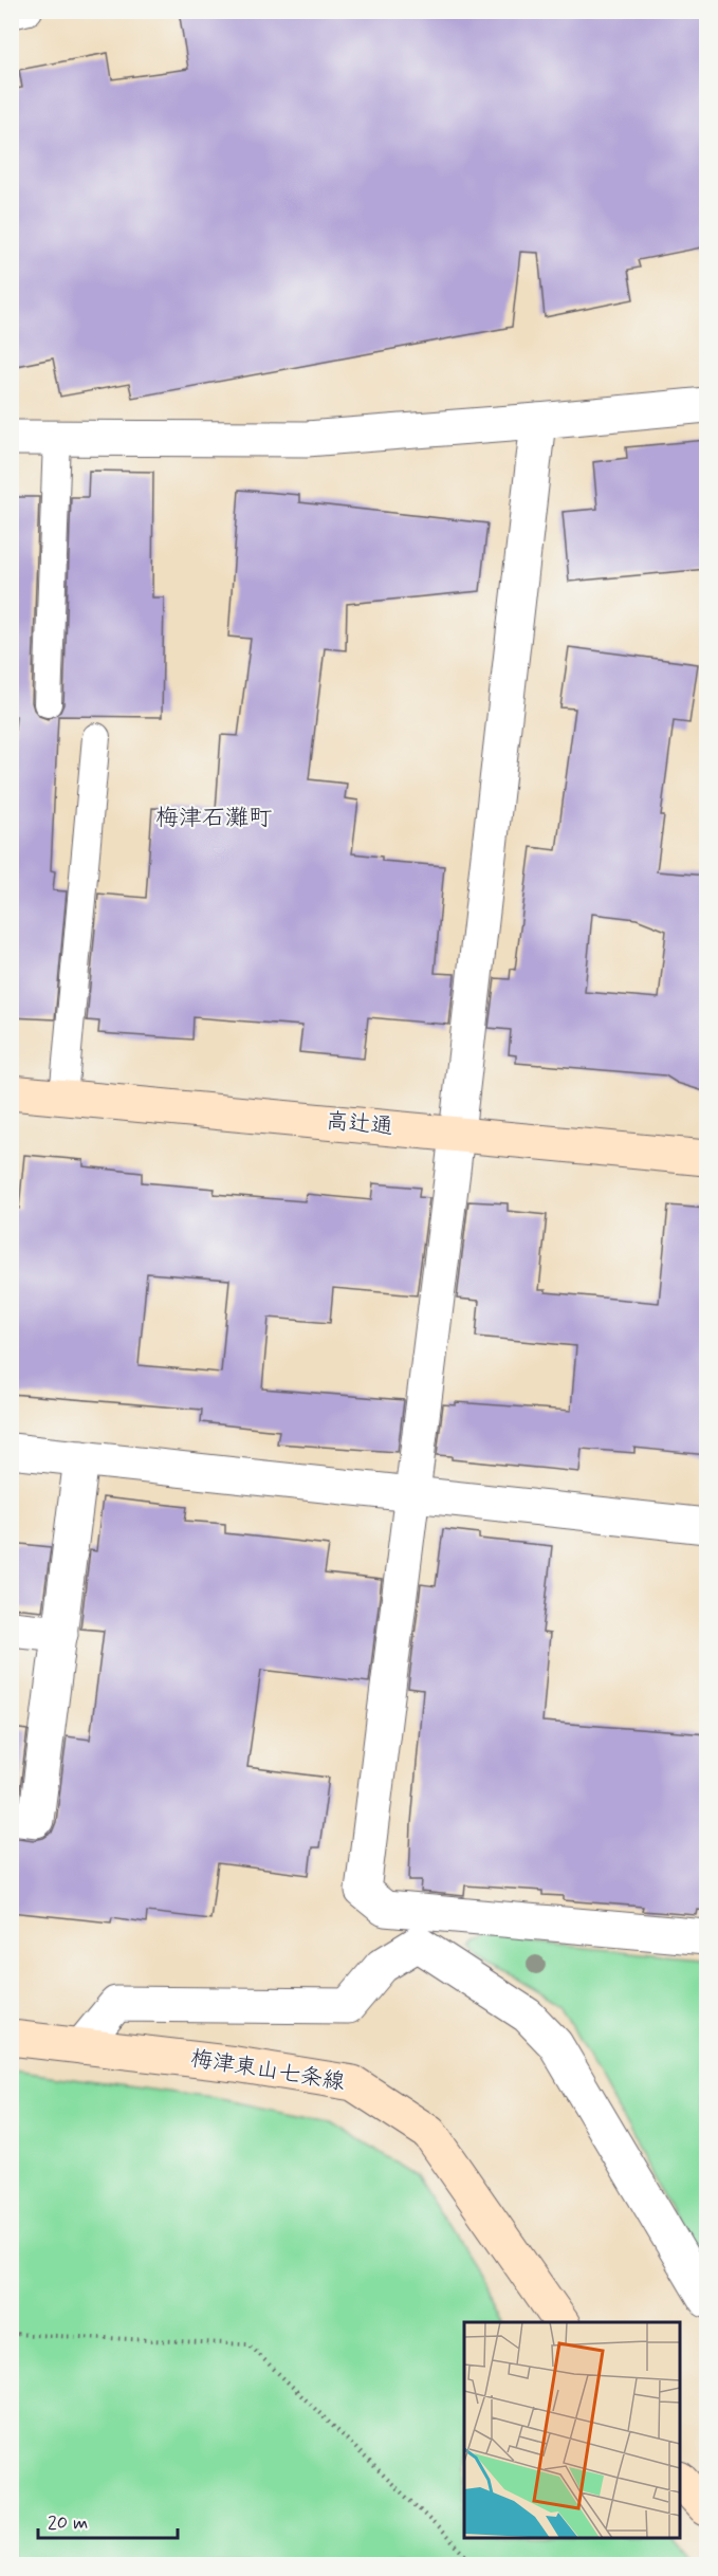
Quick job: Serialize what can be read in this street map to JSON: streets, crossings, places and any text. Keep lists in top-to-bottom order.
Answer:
{
  "streets": {
    "main road": ["高辻通", "梅津東山七条線"]
  },
  "districts": ["梅津石灘町"],
  "scale_bar": "20 m"
}
